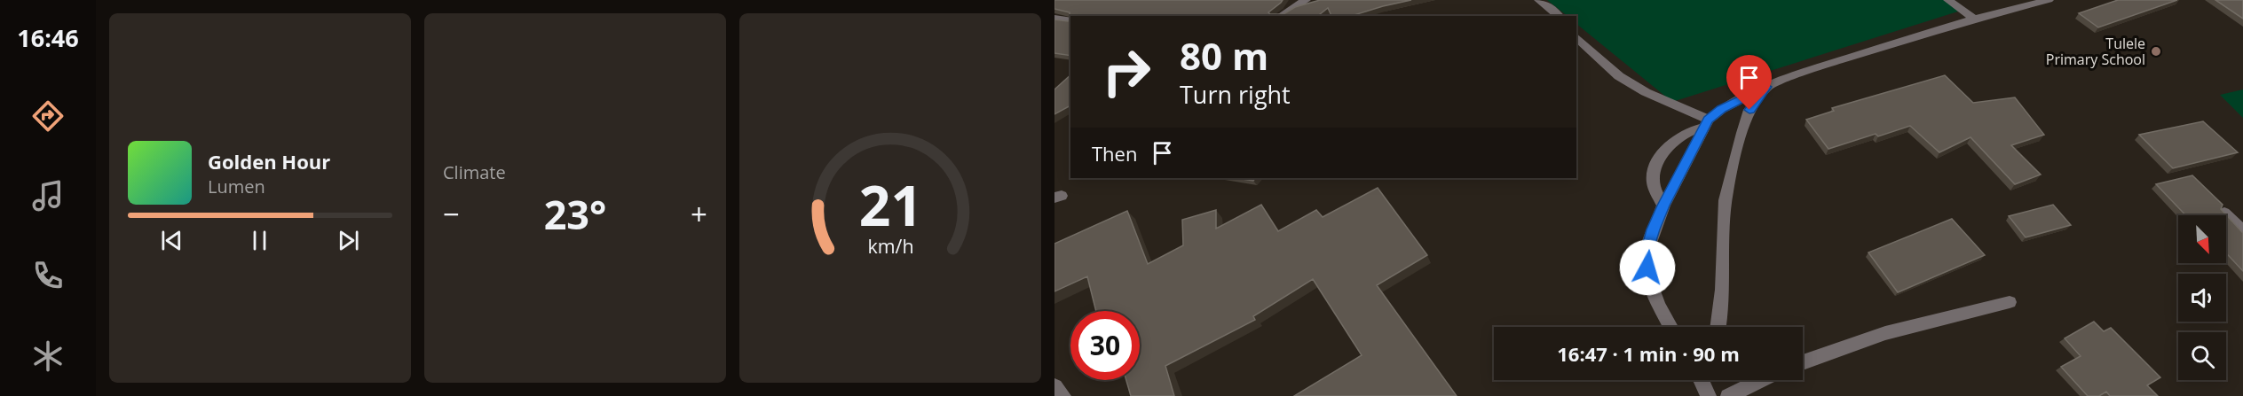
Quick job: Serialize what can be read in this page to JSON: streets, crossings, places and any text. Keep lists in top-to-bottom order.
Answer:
{
  "places": ["Tulele Primary School"],
  "north": "bottom right",
  "page": {
    "tabs": "16:46",
    "tile": "Climate",
    "turn": ["80 m", "Turn right"],
    "then": "Then",
    "song": ["Golden Hour", "Lumen"],
    "heat": ["−", "23°", "+"],
    "limit": "30",
    "trip": "16:47 · 1 min · 90 m",
    "gauge": ["21", "km/h"]
  }
}
